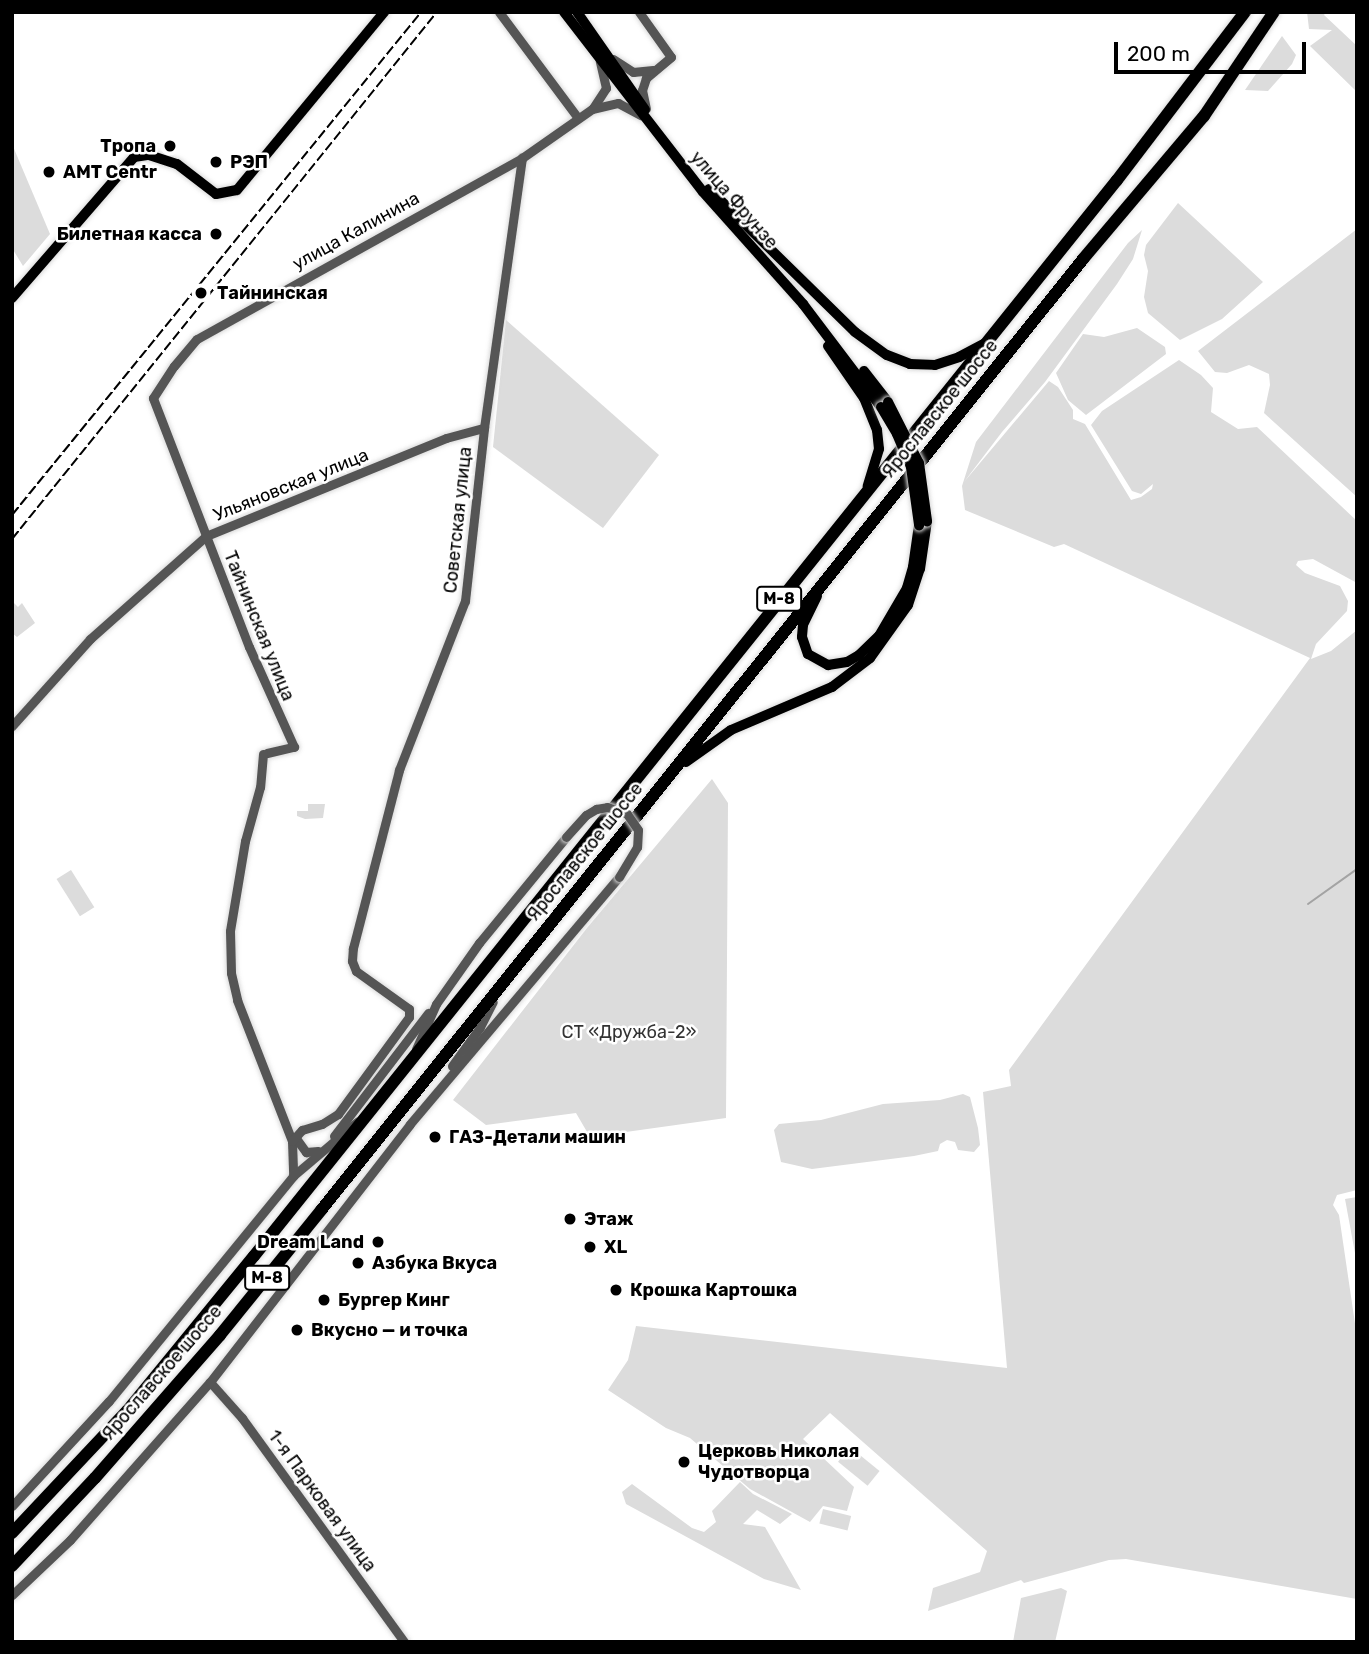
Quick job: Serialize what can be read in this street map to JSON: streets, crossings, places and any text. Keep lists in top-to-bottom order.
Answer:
{
  "streets": {
    "highway": ["Ярославское шоссе", "М-8"],
    "main road": ["улица Фрунзе"],
    "street": [
      "улица Калинина",
      "Ульяновская улица",
      "Советская улица",
      "Тайнинская улица",
      "1-я Парковая улица"
    ]
  },
  "crossings": [
    ["улица Калинина", "Советская улица"],
    ["улица Калинина", "Тайнинская улица"],
    ["Ульяновская улица", "Советская улица"],
    ["Ульяновская улица", "Тайнинская улица"],
    ["Советская улица", "Тайнинская улица"]
  ],
  "parks": ["СТ «Дружба-2»"],
  "places": [
    "Тропа",
    "РЭП",
    "AMT Centr",
    "Билетная касса",
    "Тайнинская",
    "ГАЗ-Детали машин",
    "Этаж",
    "Dream Land",
    "XL",
    "Азбука Вкуса",
    "Крошка Картошка",
    "Бургер Кинг",
    "Вкусно — и точка",
    "Церковь Николая Чудотворца"
  ],
  "scale_bar": "200 m"
}
